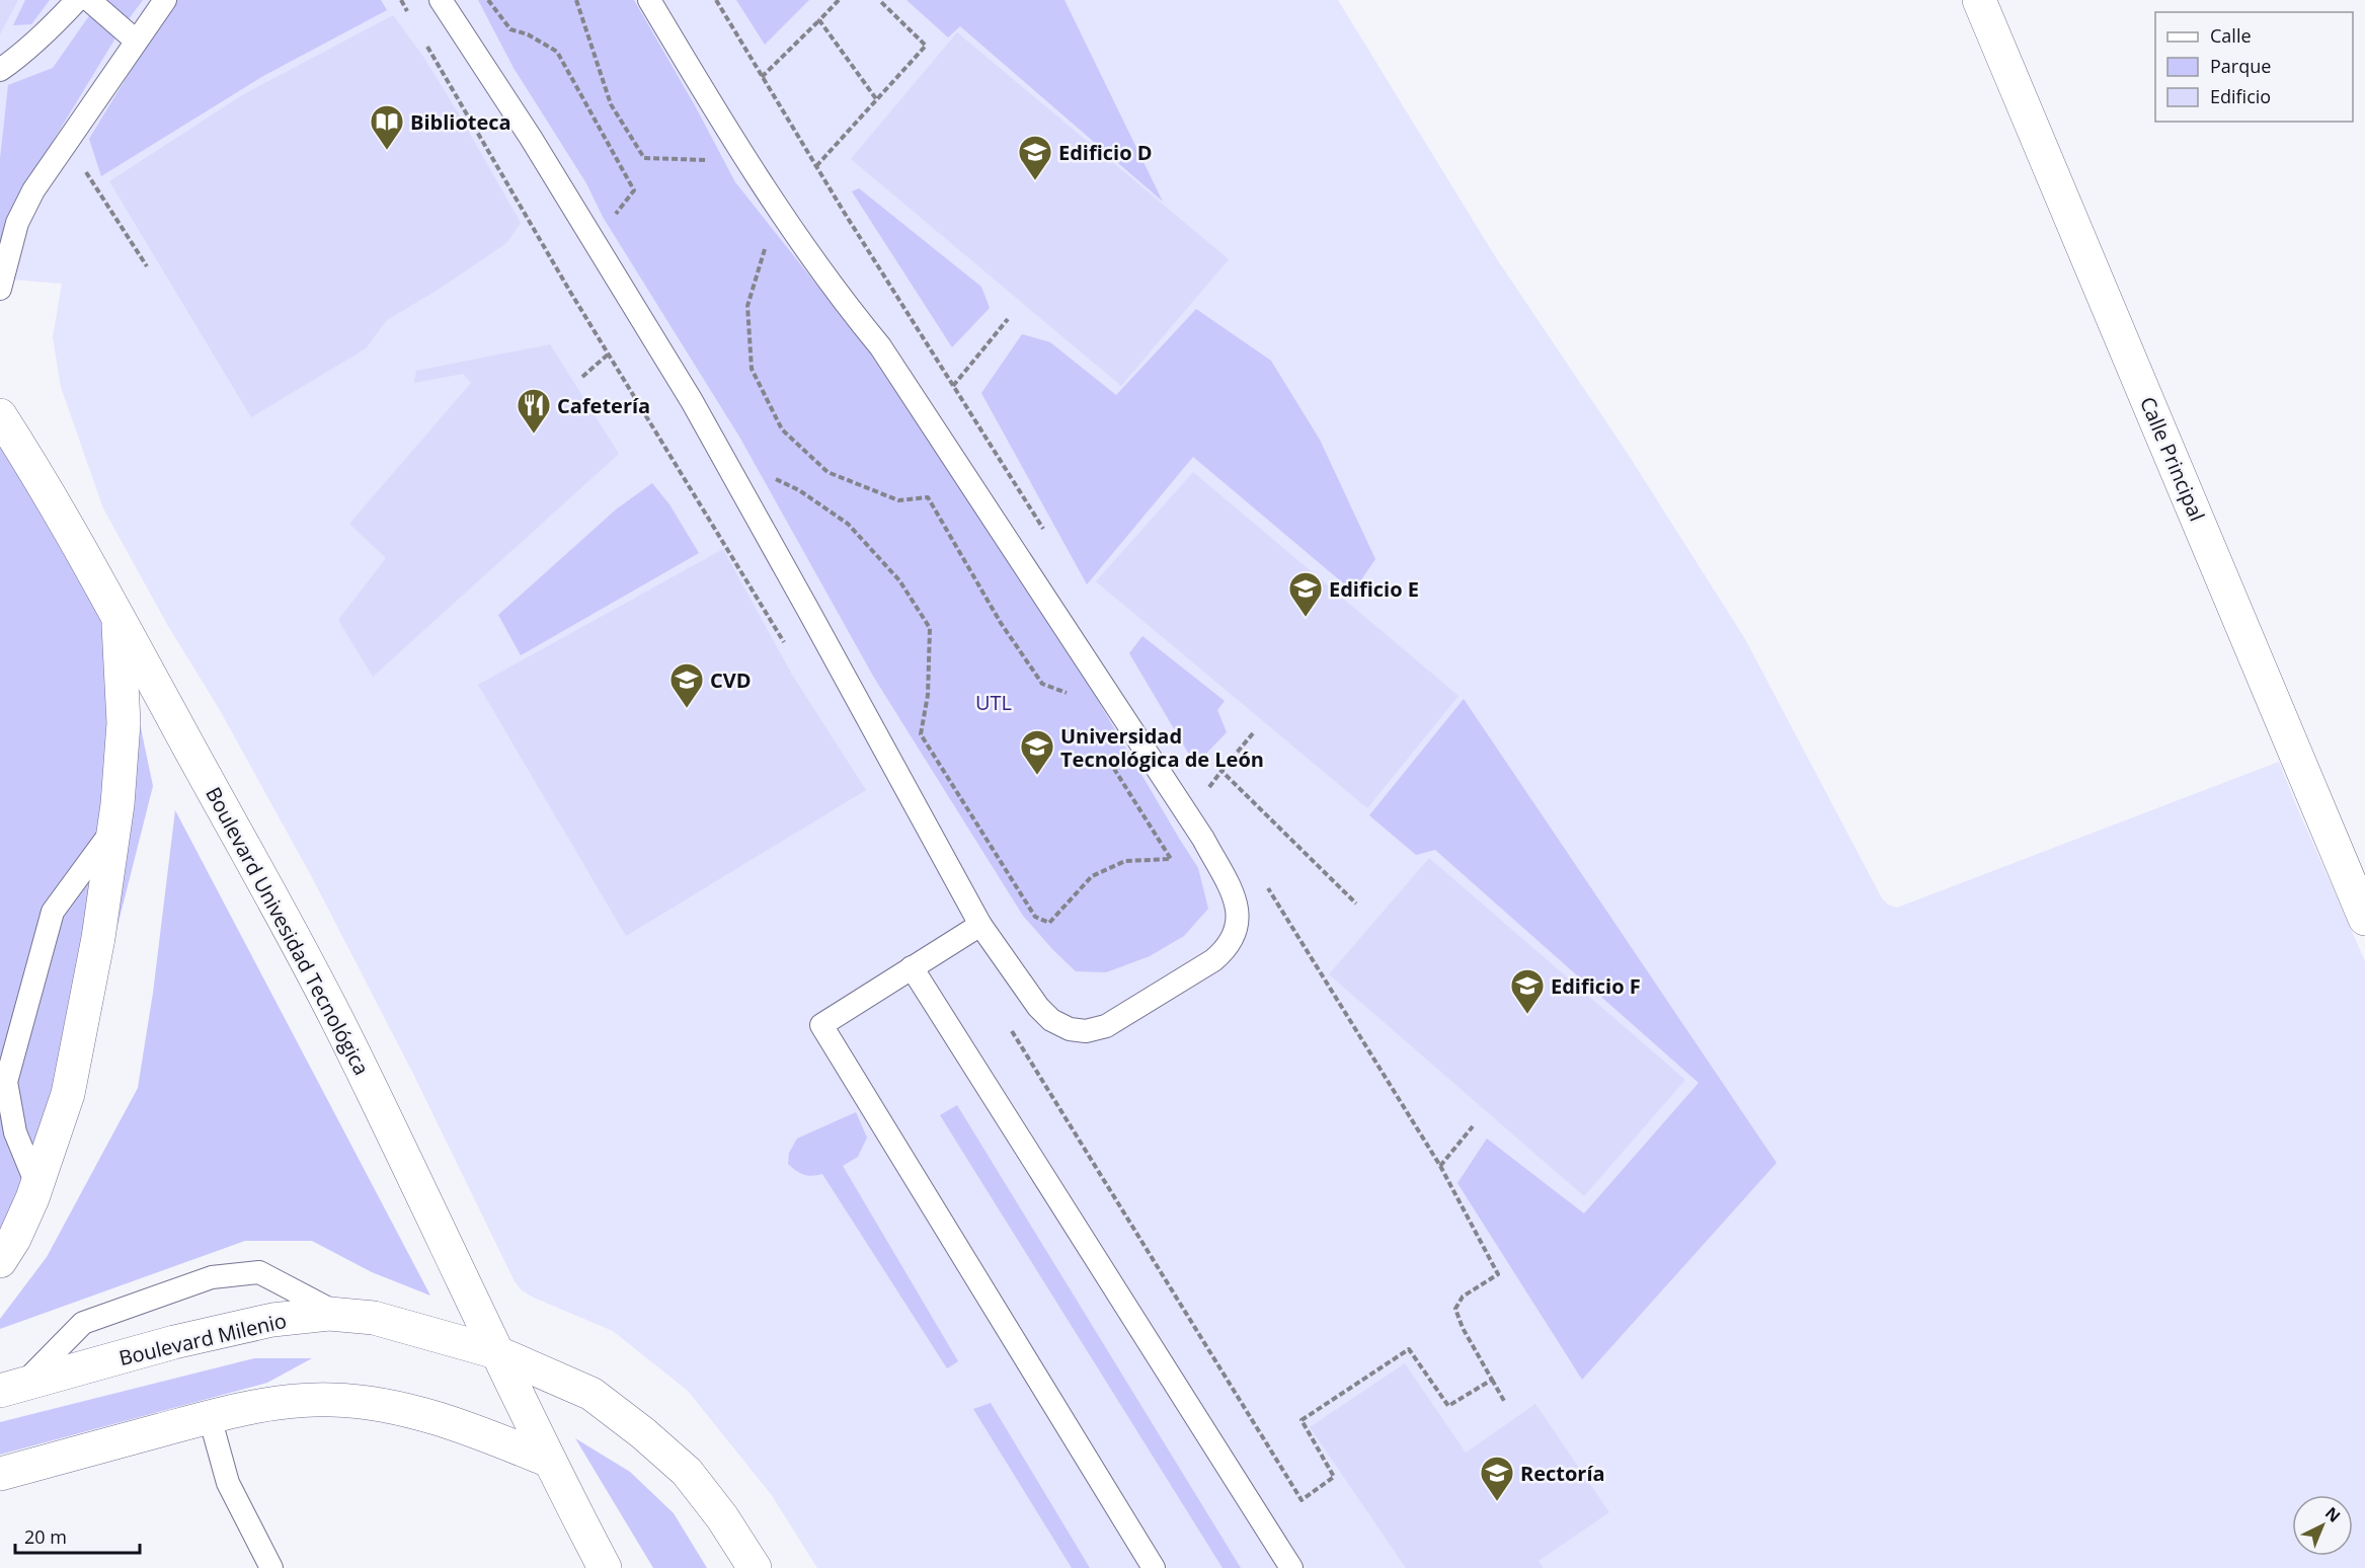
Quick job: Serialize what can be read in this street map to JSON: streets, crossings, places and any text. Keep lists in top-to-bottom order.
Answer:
{
  "streets": {
    "street": ["Calle Principal", "Boulevard Univesidad Tecnológica", "Boulevard Milenio"]
  },
  "crossings": [
    ["Boulevard Univesidad Tecnológica", "Boulevard Milenio"]
  ],
  "parks": ["UTL"],
  "places": {
    "library": ["Biblioteca"],
    "school or university": [
      "Edificio D",
      "Edificio E",
      "CVD",
      "Universidad Tecnológica de León",
      "Edificio F",
      "Rectoría"
    ],
    "restaurant": ["Cafetería"]
  },
  "legend": ["Calle", "Parque", "Edificio"],
  "scale_bar": "20 m",
  "north": "top right"
}
